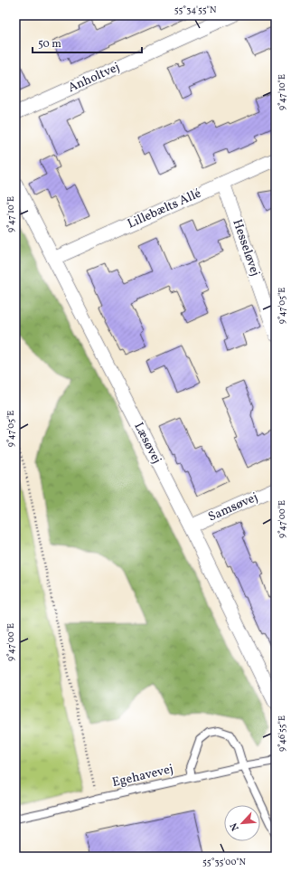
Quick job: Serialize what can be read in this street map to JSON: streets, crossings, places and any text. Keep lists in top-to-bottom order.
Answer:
{
  "streets": {
    "street": [
      "Anholtvej",
      "Lillebælts Allé",
      "Hesseløvej",
      "Læsøvej",
      "Samsøvej"
    ],
    "lane": ["Egehavevej"]
  },
  "crossings": [
    ["Lillebælts Allé", "Hesseløvej"],
    ["Lillebælts Allé", "Læsøvej"],
    ["Læsøvej", "Samsøvej"]
  ],
  "scale_bar": "50 m",
  "north": "bottom left",
  "coordinates": [
    "55°34'55\"N",
    "9°47'10\"E",
    "9°47'05\"E",
    "9°47'00\"E",
    "9°46'55\"E",
    "55°35'00\"N"
  ]
}
